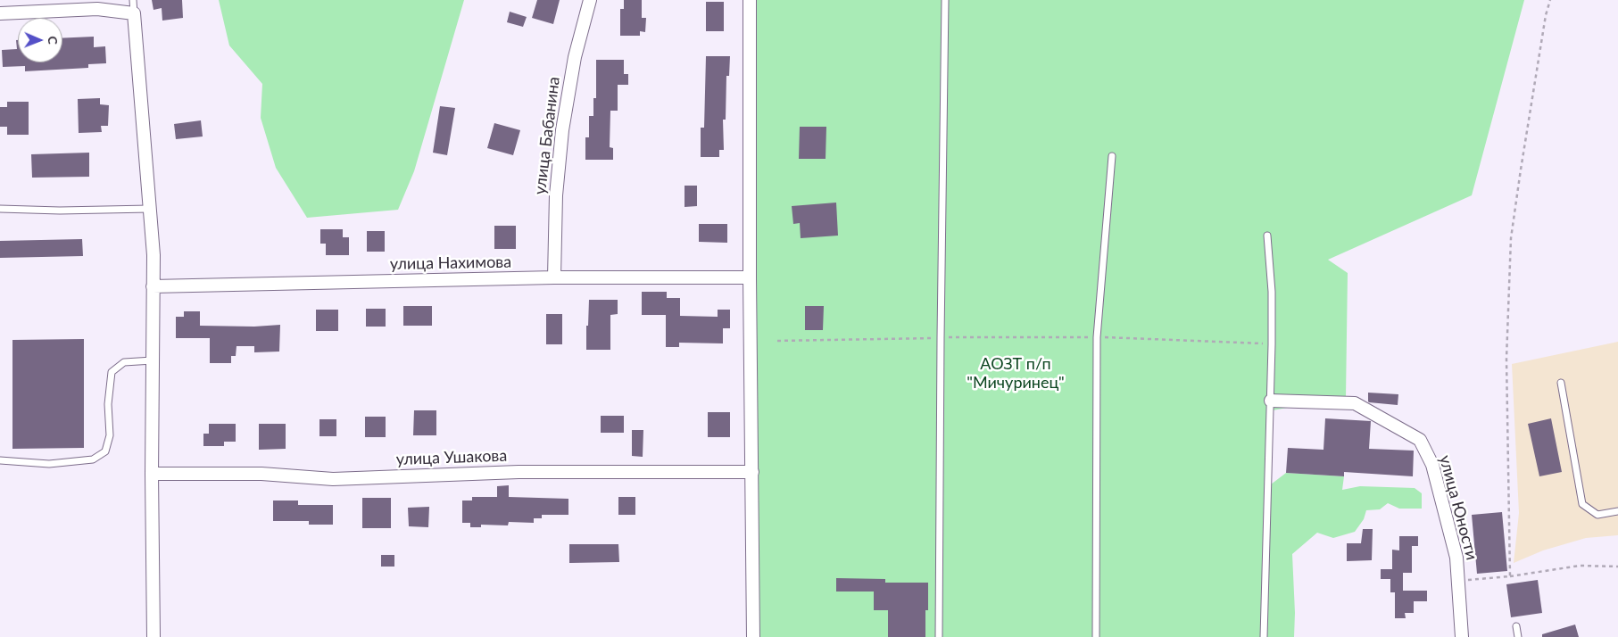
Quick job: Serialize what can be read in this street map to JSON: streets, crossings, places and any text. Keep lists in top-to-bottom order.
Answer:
{
  "streets": {
    "street": [
      "улица Бабанина",
      "улица Нахимова",
      "улица Ушакова",
      "улица Юности"
    ]
  },
  "crossings": [
    ["улица Бабанина", "улица Нахимова"]
  ],
  "parks": ["АОЗТ п/п \"Мичуринец\""],
  "north": "right"
}
